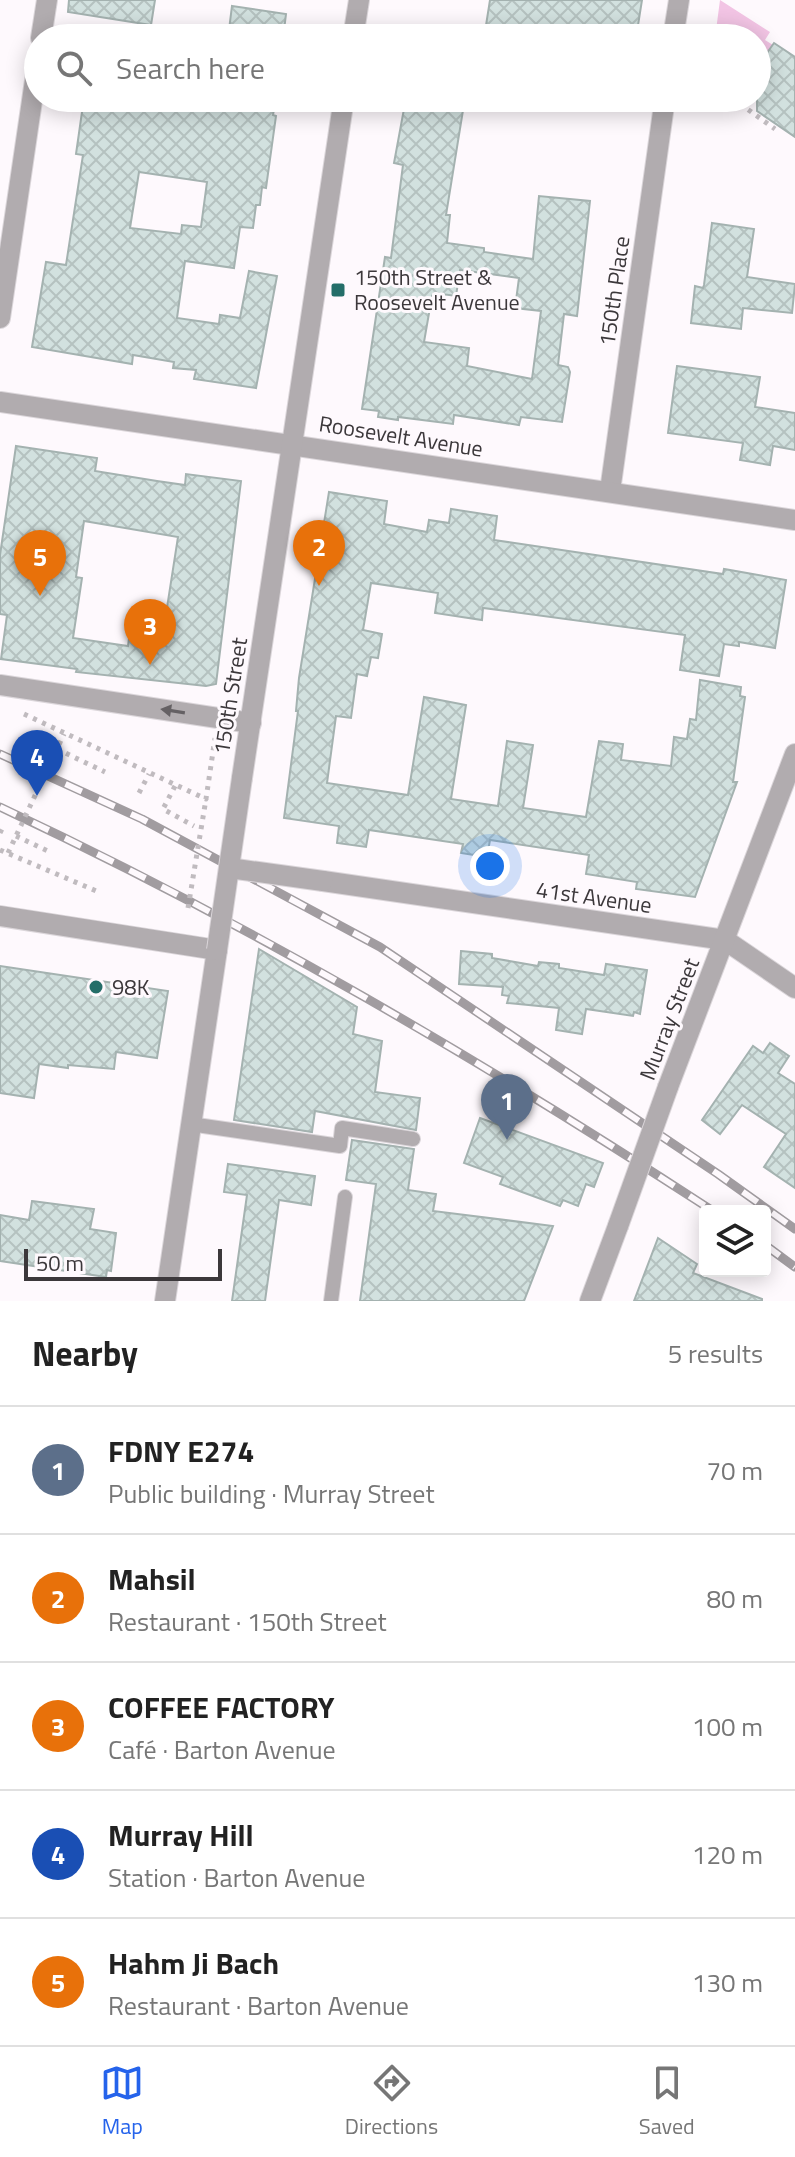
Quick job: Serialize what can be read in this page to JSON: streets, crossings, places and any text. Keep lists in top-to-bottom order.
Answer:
{
  "streets": {
    "street": [
      "150th Place",
      "Roosevelt Avenue",
      "150th Street",
      "41st Avenue",
      "Murray Street"
    ]
  },
  "crossings": [
    ["150th Place", "Roosevelt Avenue"],
    ["Roosevelt Avenue", "150th Street"],
    ["150th Street", "41st Avenue"],
    ["41st Avenue", "Murray Street"]
  ],
  "places": {
    "transit": ["150th Street & Roosevelt Avenue"],
    "other": ["98K"]
  },
  "scale_bar": "50 m",
  "page": {
    "search": "Search here",
    "pins": [
      "2",
      "5",
      "3",
      "4",
      "1"
    ],
    "scale": "50 m",
    "heading": ["Nearby", "5 results"],
    "list": [
      {
        "mark": "1",
        "name": "FDNY E274",
        "note": "Public building · Murray Street",
        "value": "70 m"
      },
      {
        "mark": "2",
        "name": "Mahsil",
        "note": "Restaurant · 150th Street",
        "value": "80 m"
      },
      {
        "mark": "3",
        "name": "COFFEE FACTORY",
        "note": "Café · Barton Avenue",
        "value": "100 m"
      },
      {
        "mark": "4",
        "name": "Murray Hill",
        "note": "Station · Barton Avenue",
        "value": "120 m"
      },
      {
        "mark": "5",
        "name": "Hahm Ji Bach",
        "note": "Restaurant · Barton Avenue",
        "value": "130 m"
      }
    ],
    "nav": ["Map", "Directions", "Saved"]
  }
}
